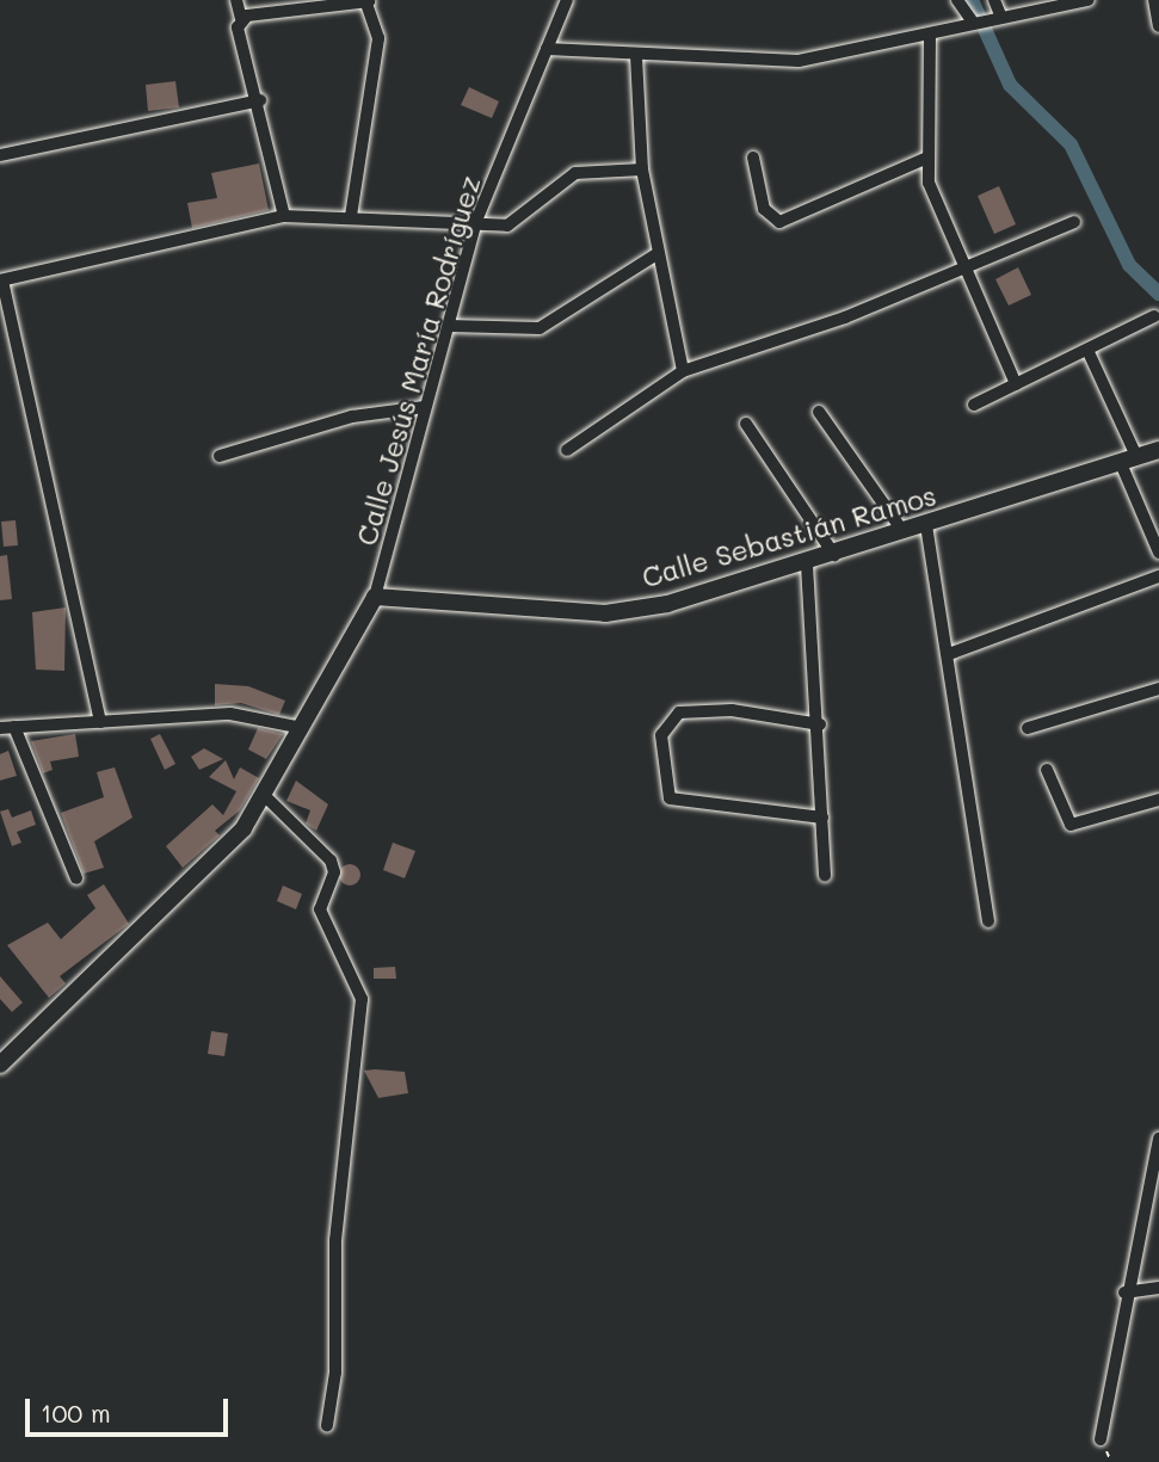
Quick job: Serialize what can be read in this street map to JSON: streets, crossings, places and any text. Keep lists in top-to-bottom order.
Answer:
{
  "streets": {
    "main road": ["Calle Sebastián Ramos"],
    "street": ["Calle Jesús María Rodríguez"]
  },
  "crossings": [
    ["Calle Jesús María Rodríguez", "Calle Sebastián Ramos"]
  ],
  "scale_bar": "100 m"
}
